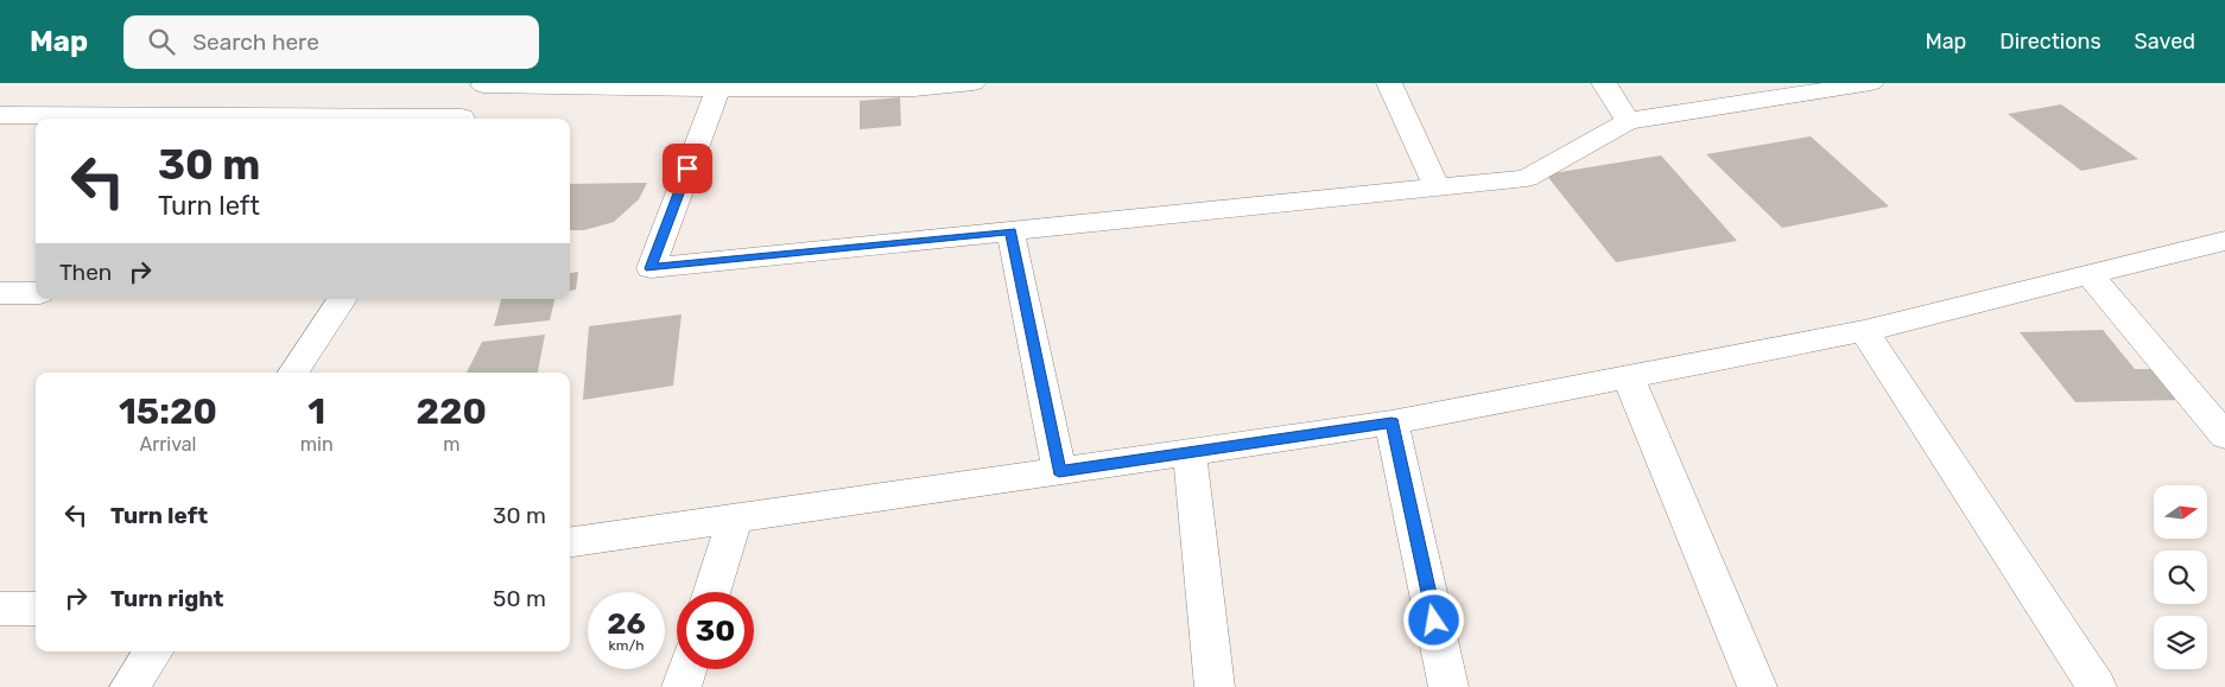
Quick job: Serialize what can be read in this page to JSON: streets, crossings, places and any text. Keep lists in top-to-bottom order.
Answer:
{
  "north": "right",
  "page": {
    "header": "Map",
    "search": "Search here",
    "nav": ["Map", "Directions", "Saved"],
    "turn": ["30 m", "Turn left"],
    "then": "Then",
    "eta": [
      "15:20",
      "Arrival",
      "1",
      "min",
      "220",
      "m"
    ],
    "list": [
      {
        "name": "Turn left",
        "value": "30 m"
      },
      {
        "name": "Turn right",
        "value": "50 m"
      }
    ],
    "speed": "26 km/h",
    "limit": "30"
  }
}
